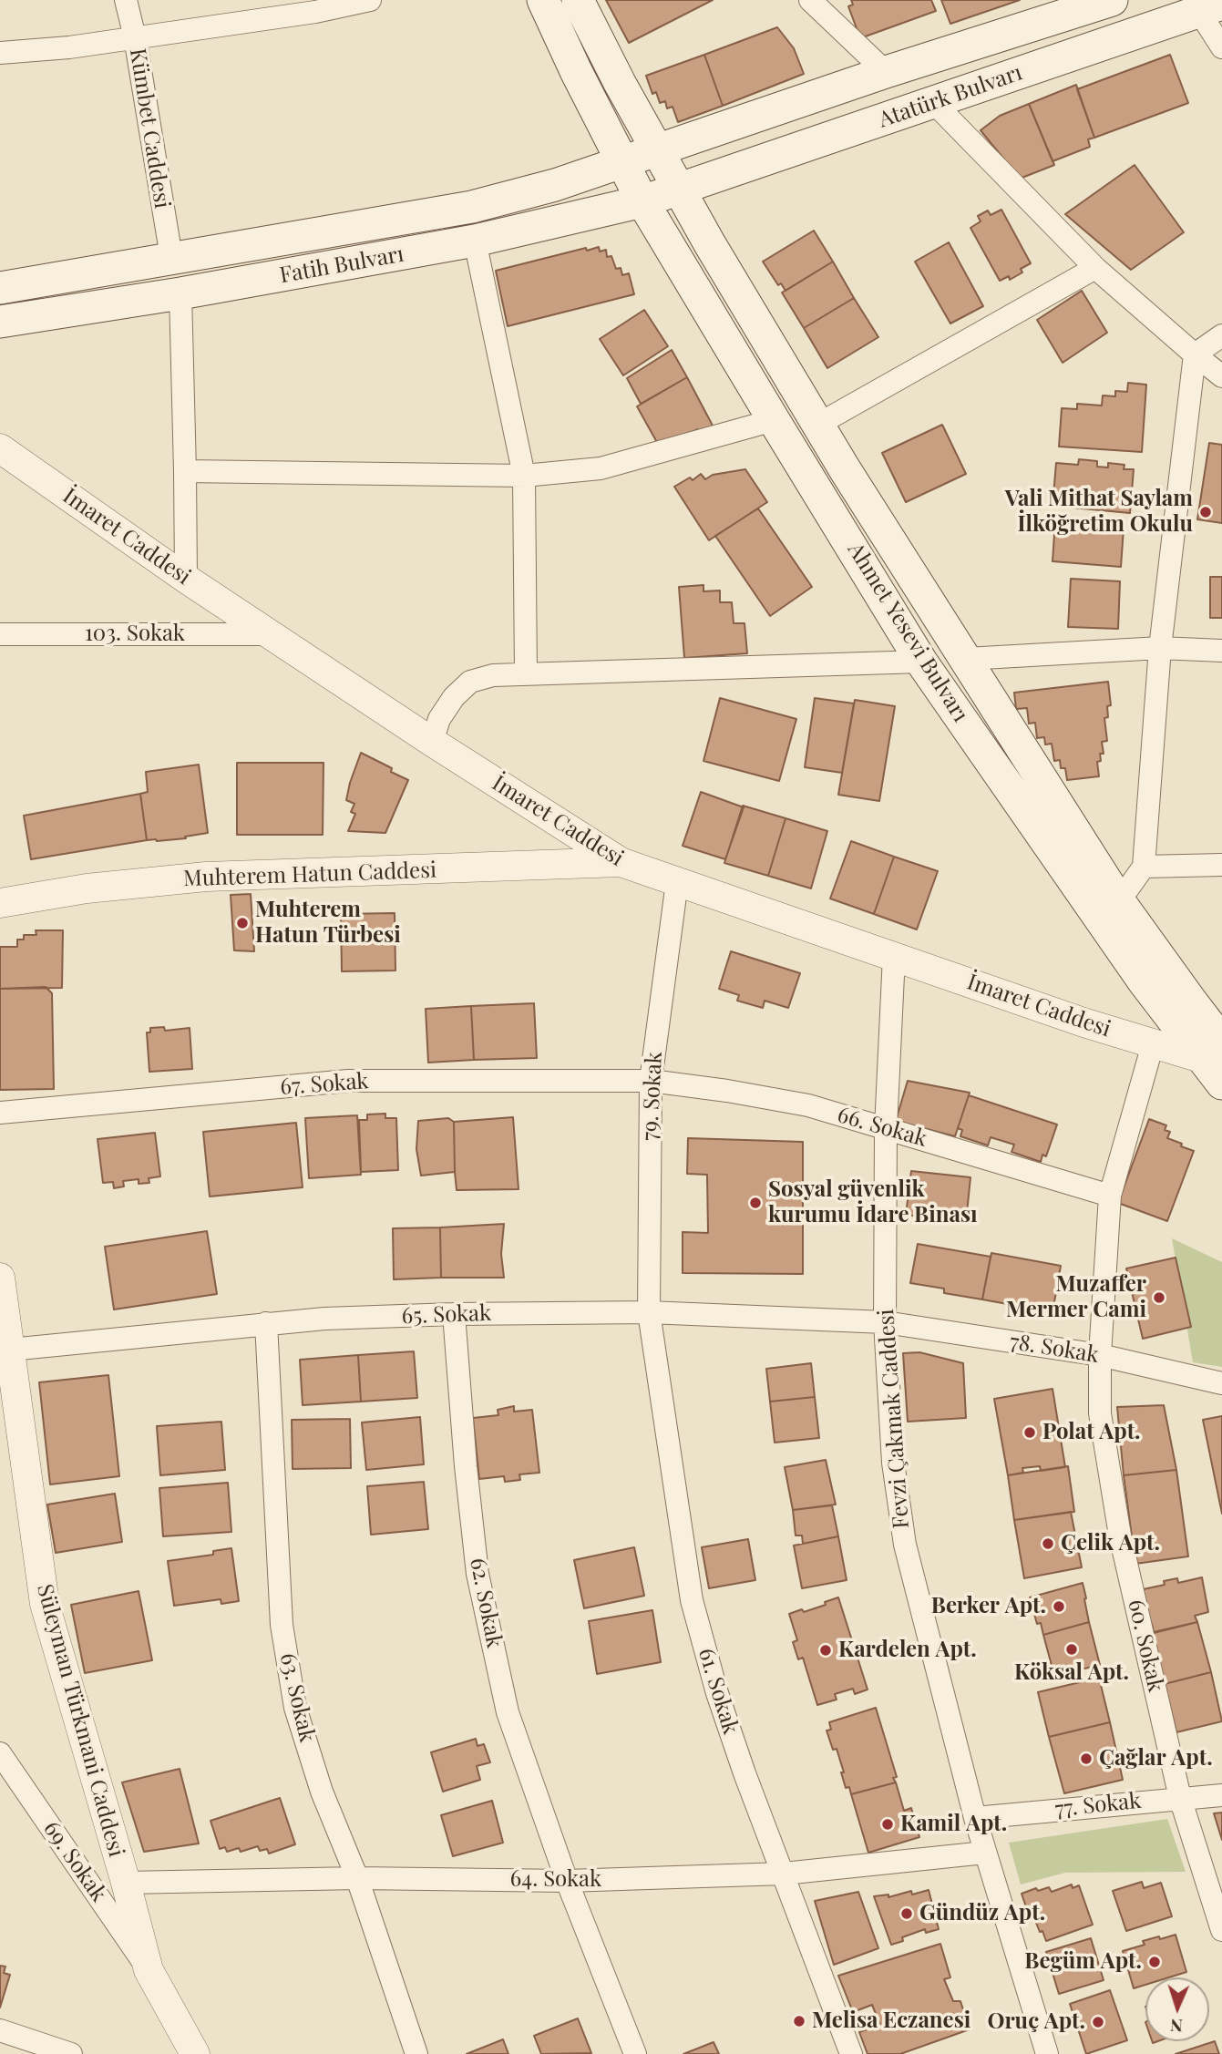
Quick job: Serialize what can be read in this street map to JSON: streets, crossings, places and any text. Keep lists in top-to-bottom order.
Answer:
{
  "streets": {
    "main road": ["Atatürk Bulvarı", "Fatih Bulvarı", "Ahmet Yesevi Bulvarı"],
    "street": [
      "Kümbet Caddesi",
      "İmaret Caddesi",
      "103. Sokak",
      "Muhterem Hatun Caddesi",
      "67. Sokak",
      "79. Sokak",
      "66. Sokak",
      "65. Sokak",
      "78. Sokak",
      "Fevzi Çakmak Caddesi",
      "62. Sokak",
      "60. Sokak",
      "61. Sokak",
      "63. Sokak",
      "Süleyman Türkmani Caddesi",
      "77. Sokak",
      "69. Sokak",
      "64. Sokak"
    ]
  },
  "crossings": [
    ["Atatürk Bulvarı", "Fatih Bulvarı"],
    ["Atatürk Bulvarı", "Ahmet Yesevi Bulvarı"],
    ["Kümbet Caddesi", "Fatih Bulvarı"],
    ["Fatih Bulvarı", "Ahmet Yesevi Bulvarı"],
    ["İmaret Caddesi", "Ahmet Yesevi Bulvarı"],
    ["İmaret Caddesi", "103. Sokak"],
    ["İmaret Caddesi", "Muhterem Hatun Caddesi"],
    ["İmaret Caddesi", "79. Sokak"],
    ["İmaret Caddesi", "Fevzi Çakmak Caddesi"],
    ["İmaret Caddesi", "60. Sokak"],
    ["67. Sokak", "79. Sokak"],
    ["67. Sokak", "66. Sokak"],
    ["79. Sokak", "66. Sokak"],
    ["79. Sokak", "65. Sokak"],
    ["79. Sokak", "61. Sokak"],
    ["66. Sokak", "Fevzi Çakmak Caddesi"],
    ["66. Sokak", "60. Sokak"],
    ["65. Sokak", "78. Sokak"],
    ["65. Sokak", "Fevzi Çakmak Caddesi"],
    ["65. Sokak", "62. Sokak"],
    ["65. Sokak", "61. Sokak"],
    ["65. Sokak", "63. Sokak"],
    ["65. Sokak", "Süleyman Türkmani Caddesi"],
    ["78. Sokak", "Fevzi Çakmak Caddesi"],
    ["78. Sokak", "60. Sokak"],
    ["Fevzi Çakmak Caddesi", "77. Sokak"],
    ["Fevzi Çakmak Caddesi", "64. Sokak"],
    ["62. Sokak", "64. Sokak"],
    ["60. Sokak", "77. Sokak"],
    ["61. Sokak", "64. Sokak"],
    ["63. Sokak", "64. Sokak"],
    ["Süleyman Türkmani Caddesi", "69. Sokak"],
    ["Süleyman Türkmani Caddesi", "64. Sokak"]
  ],
  "places": [
    "Vali Mithat Saylam İlköğretim Okulu",
    "Muhterem Hatun Türbesi",
    "Sosyal güvenlik kurumu İdare Binası",
    "Muzaffer Mermer Cami",
    "Polat Apt.",
    "Çelik Apt.",
    "Berker Apt.",
    "Köksal Apt.",
    "Kardelen Apt.",
    "Çağlar Apt.",
    "Kamil Apt.",
    "Gündüz Apt.",
    "Begüm Apt.",
    "Melisa Eczanesi",
    "Oruç Apt."
  ],
  "north": "bottom"
}
